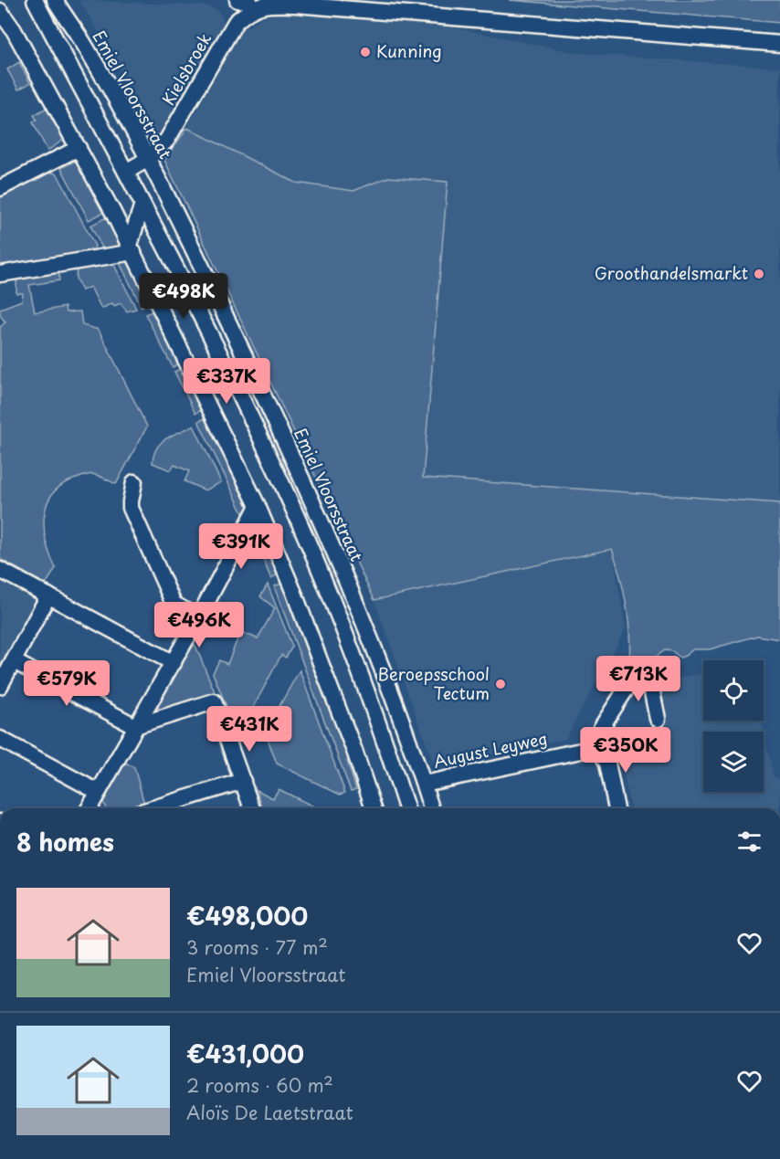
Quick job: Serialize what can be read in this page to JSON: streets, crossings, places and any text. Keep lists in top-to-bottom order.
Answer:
{
  "streets": {
    "street": ["Kielsbroek", "Emiel Vloorsstraat", "August Leyweg"]
  },
  "crossings": [
    ["Kielsbroek", "Emiel Vloorsstraat"],
    ["Emiel Vloorsstraat", "August Leyweg"]
  ],
  "places": ["Kunning", "Groothandelsmarkt", "Beroepsschool Tectum"],
  "page": {
    "price": [
      "€498K",
      "€337K",
      "€391K",
      "€496K",
      "€713K",
      "€579K",
      "€431K",
      "€350K"
    ],
    "heading": "8 homes",
    "list": [
      {
        "name": "€498,000",
        "note": "3 rooms · 77 m² · Emiel Vloorsstraat"
      },
      {
        "name": "€431,000",
        "note": "2 rooms · 60 m² · Aloïs De Laetstraat"
      }
    ]
  }
}
